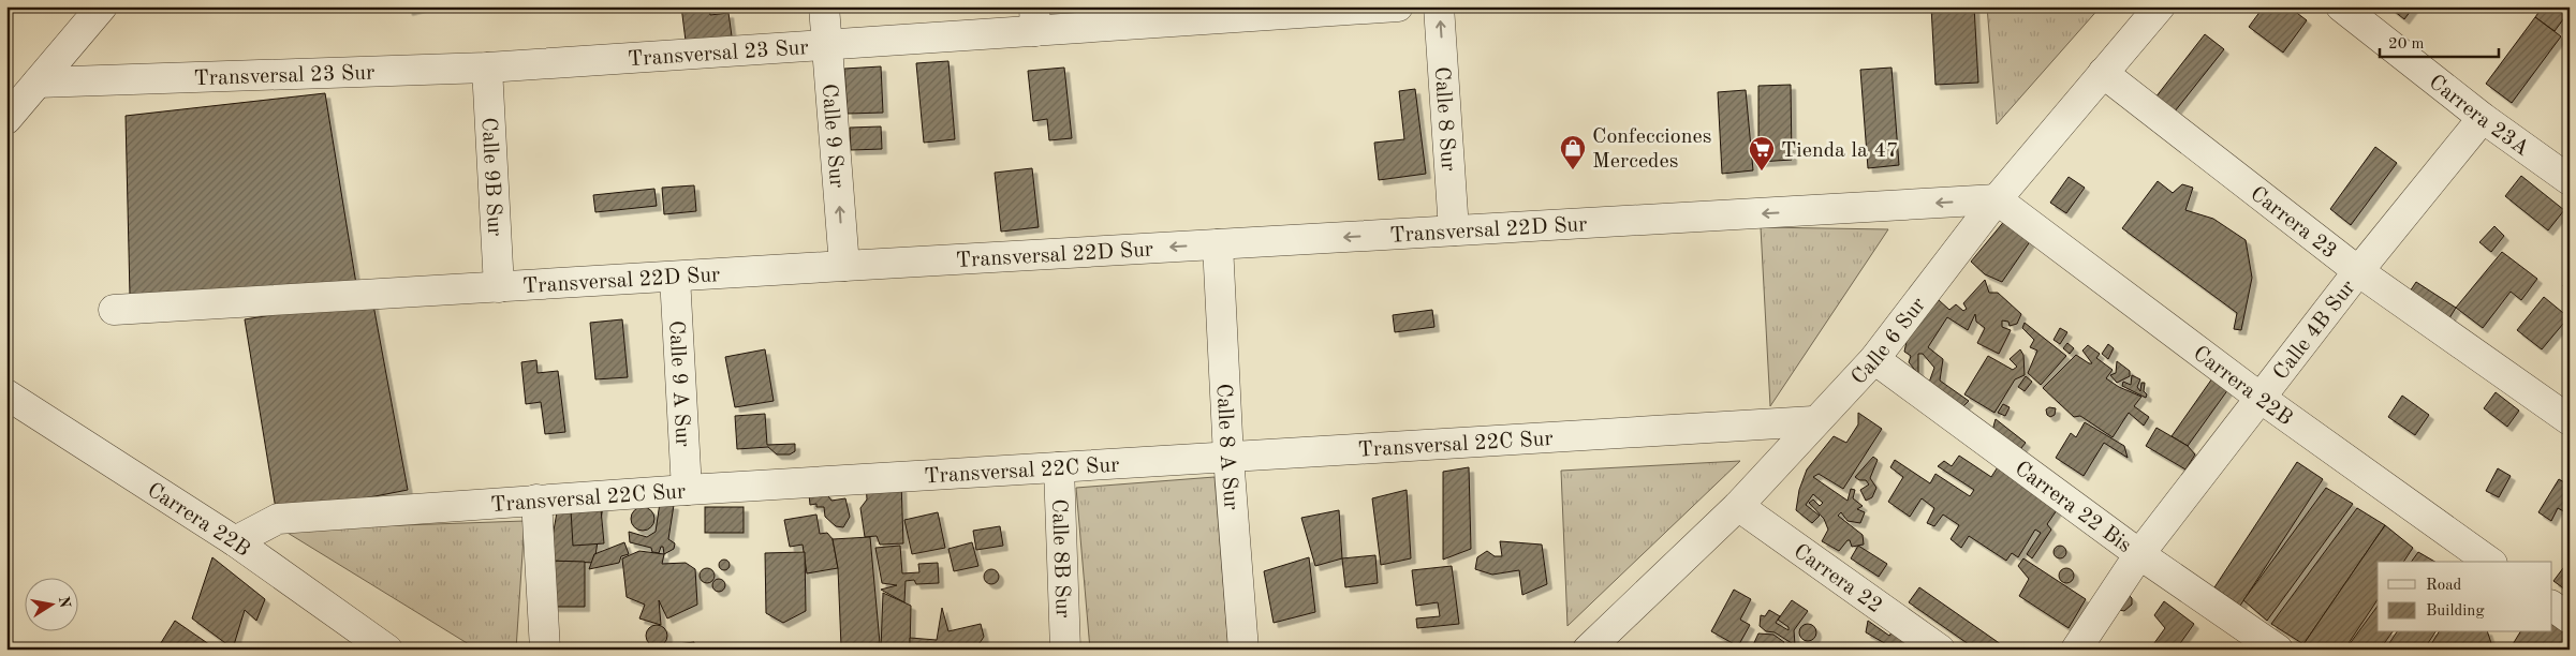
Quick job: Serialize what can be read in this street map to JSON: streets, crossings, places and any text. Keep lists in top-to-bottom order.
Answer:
{
  "streets": {
    "street": [
      "Transversal 23 Sur",
      "Carrera 23A",
      "Calle 8 Sur",
      "Calle 9 Sur",
      "Calle 9B Sur",
      "Carrera 23",
      "Transversal 22D Sur",
      "Calle 4B Sur",
      "Calle 6 Sur",
      "Calle 9 A Sur",
      "Carrera 22B",
      "Transversal 22C Sur",
      "Calle 8 A Sur",
      "Carrera 22 Bis",
      "Calle 8B Sur",
      "Carrera 22"
    ]
  },
  "crossings": [
    ["Transversal 23 Sur", "Calle 9 Sur"],
    ["Transversal 23 Sur", "Calle 9B Sur"],
    ["Carrera 23A", "Calle 4B Sur"],
    ["Calle 8 Sur", "Transversal 22D Sur"],
    ["Calle 9 Sur", "Transversal 22D Sur"],
    ["Calle 9B Sur", "Transversal 22D Sur"],
    ["Carrera 23", "Calle 4B Sur"],
    ["Carrera 23", "Calle 6 Sur"],
    ["Transversal 22D Sur", "Calle 6 Sur"],
    ["Transversal 22D Sur", "Calle 9 A Sur"],
    ["Transversal 22D Sur", "Carrera 22B"],
    ["Transversal 22D Sur", "Calle 8 A Sur"],
    ["Calle 4B Sur", "Carrera 22B"],
    ["Calle 4B Sur", "Carrera 22 Bis"],
    ["Calle 6 Sur", "Carrera 22B"],
    ["Calle 6 Sur", "Transversal 22C Sur"],
    ["Calle 6 Sur", "Carrera 22 Bis"],
    ["Calle 6 Sur", "Carrera 22"],
    ["Calle 9 A Sur", "Transversal 22C Sur"],
    ["Carrera 22B", "Transversal 22C Sur"],
    ["Transversal 22C Sur", "Calle 8 A Sur"],
    ["Transversal 22C Sur", "Calle 8B Sur"]
  ],
  "one_way": ["Calle 8 Sur", "Calle 9 Sur", "Transversal 22D Sur"],
  "places": {
    "shop": ["Confecciones Mercedes"],
    "supermarket": ["Tienda la 47"]
  },
  "legend": ["Road", "Building"],
  "scale_bar": "20 m",
  "north": "right"
}
